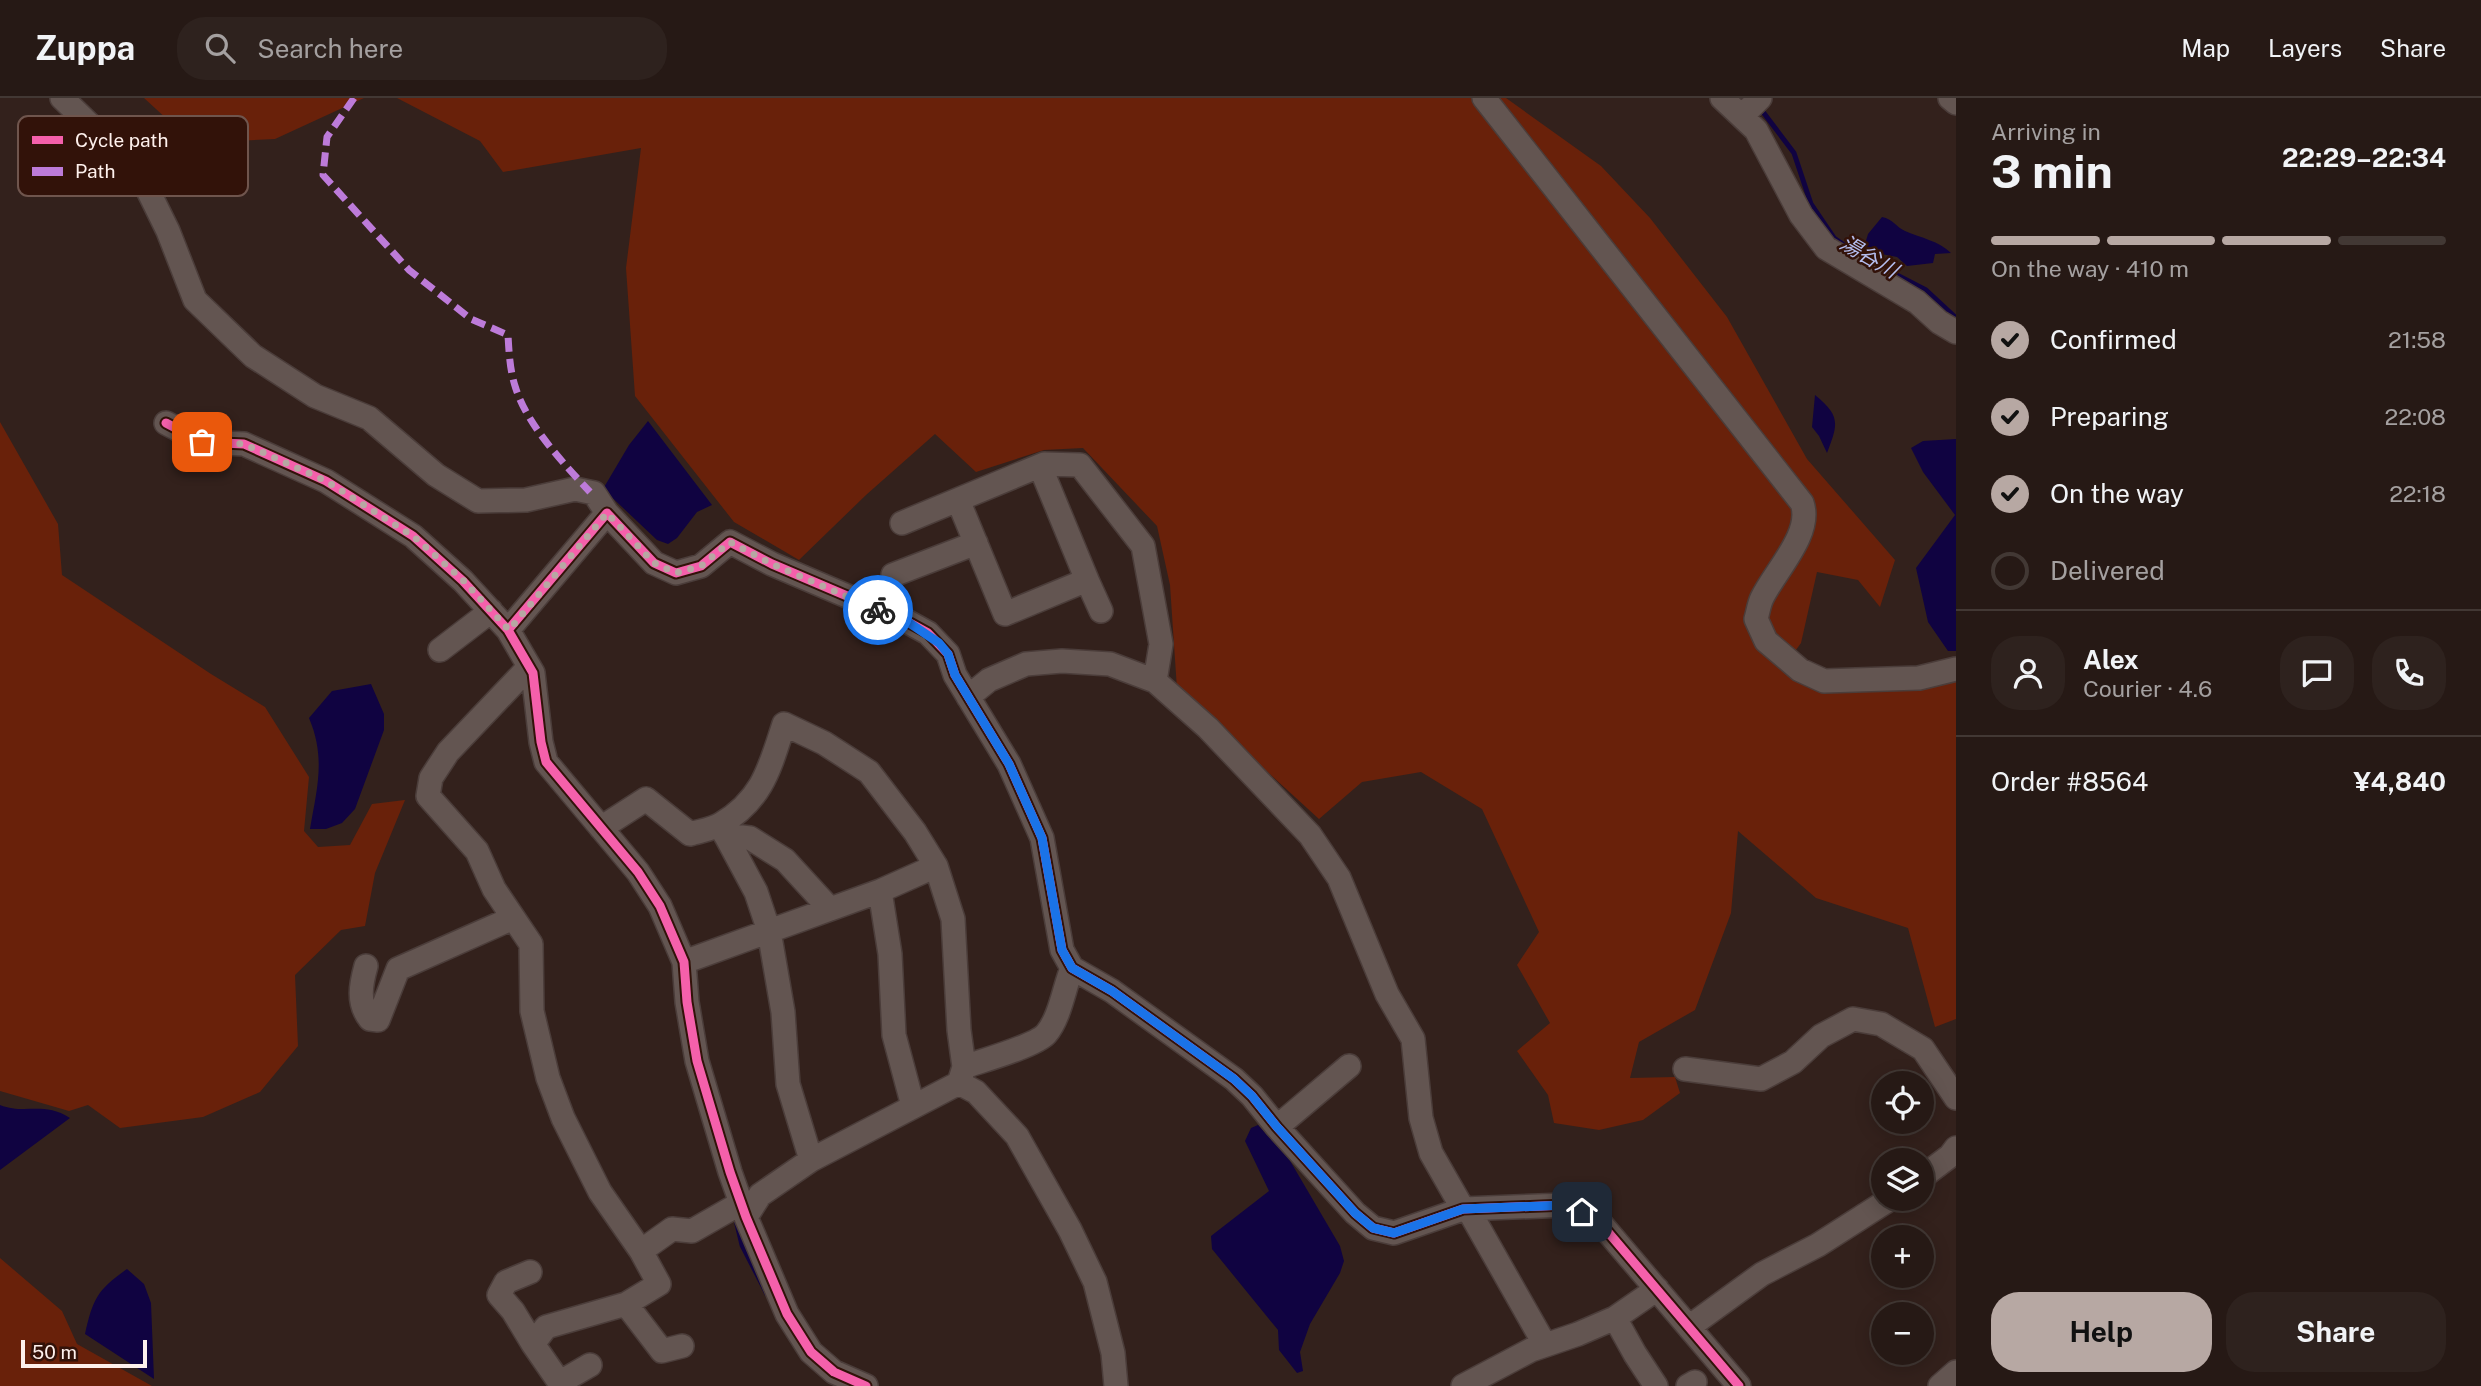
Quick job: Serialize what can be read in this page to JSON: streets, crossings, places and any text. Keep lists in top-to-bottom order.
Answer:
{
  "water": ["湯谷川"],
  "legend": ["Cycle path", "Path"],
  "scale_bar": "50 m",
  "page": {
    "header": "Zuppa",
    "search": "Search here",
    "nav": ["Map", "Layers", "Share"],
    "heading": ["3 min", "Arriving in", "22:29–22:34"],
    "panel": [
      "Alex",
      "Courier · 4.6",
      "Order #8564",
      "¥4,840"
    ],
    "bar": "On the way · 410 m",
    "list": [
      ["Confirmed", "21:58"],
      ["Preparing", "22:08"],
      ["On the way", "22:18"],
      "Delivered"
    ],
    "map_buttons": ["+", "−"],
    "buttons": ["Help", "Share"],
    "scale": "50 m"
  }
}
